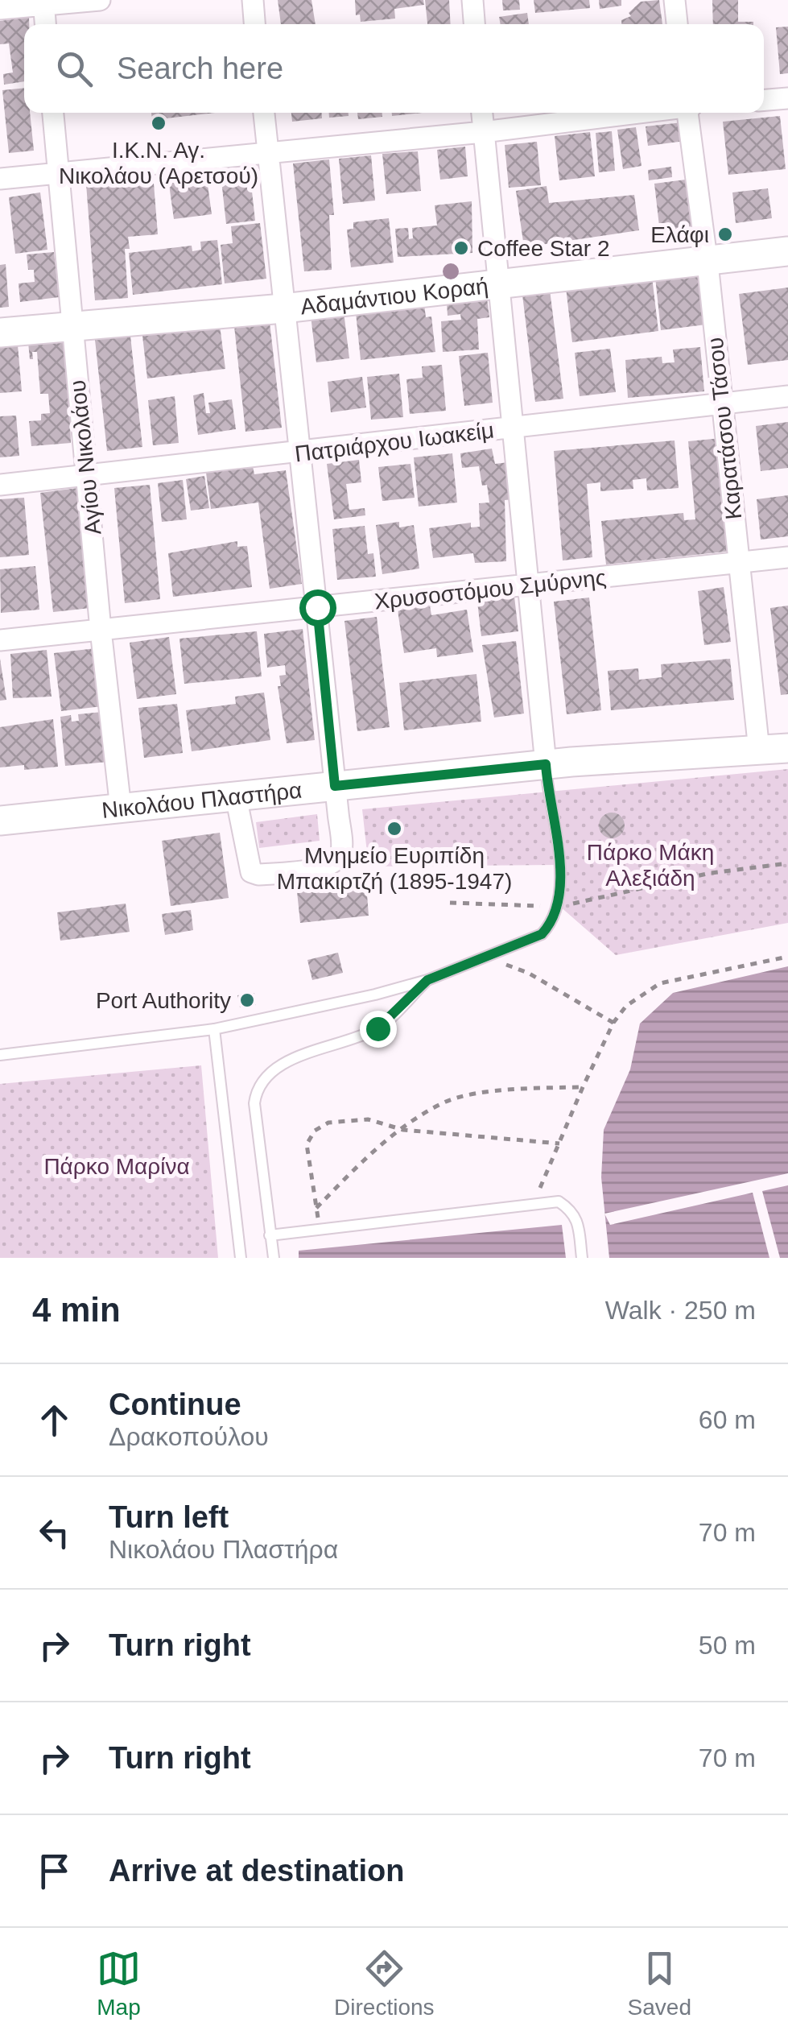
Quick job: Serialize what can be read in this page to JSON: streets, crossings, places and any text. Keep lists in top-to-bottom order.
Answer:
{
  "streets": {
    "main road": ["Αδαμάντιου Κοραή", "Νικολάου Πλαστήρα"],
    "street": [
      "Καρατάσου Τάσου",
      "Πατριάρχου Ιωακείμ",
      "Αγίου Νικολάου",
      "Χρυσοστόμου Σμύρνης"
    ]
  },
  "crossings": [
    ["Αδαμάντιου Κοραή", "Καρατάσου Τάσου"],
    ["Αδαμάντιου Κοραή", "Αγίου Νικολάου"],
    ["Καρατάσου Τάσου", "Πατριάρχου Ιωακείμ"],
    ["Καρατάσου Τάσου", "Χρυσοστόμου Σμύρνης"],
    ["Καρατάσου Τάσου", "Νικολάου Πλαστήρα"],
    ["Πατριάρχου Ιωακείμ", "Αγίου Νικολάου"],
    ["Αγίου Νικολάου", "Χρυσοστόμου Σμύρνης"],
    ["Αγίου Νικολάου", "Νικολάου Πλαστήρα"]
  ],
  "parks": ["Πάρκο Μάκη Αλεξιάδη", "Πάρκο Μαρίνα"],
  "places": [
    "Ι.Κ.Ν. Αγ. Νικολάου (Αρετσού)",
    "Ελάφι",
    "Coffee Star 2",
    "Μνημείο Ευριπίδη Μπακιρτζή (1895-1947)",
    "Port Authority"
  ],
  "page": {
    "search": "Search here",
    "heading": ["4 min", "Walk · 250 m"],
    "list": [
      ["Continue", "Δρακοπούλου", "60 m"],
      ["Turn left", "Νικολάου Πλαστήρα", "70 m"],
      ["Turn right", "50 m"],
      ["Turn right", "70 m"],
      "Arrive at destination"
    ],
    "nav": ["Map", "Directions", "Saved"]
  }
}
